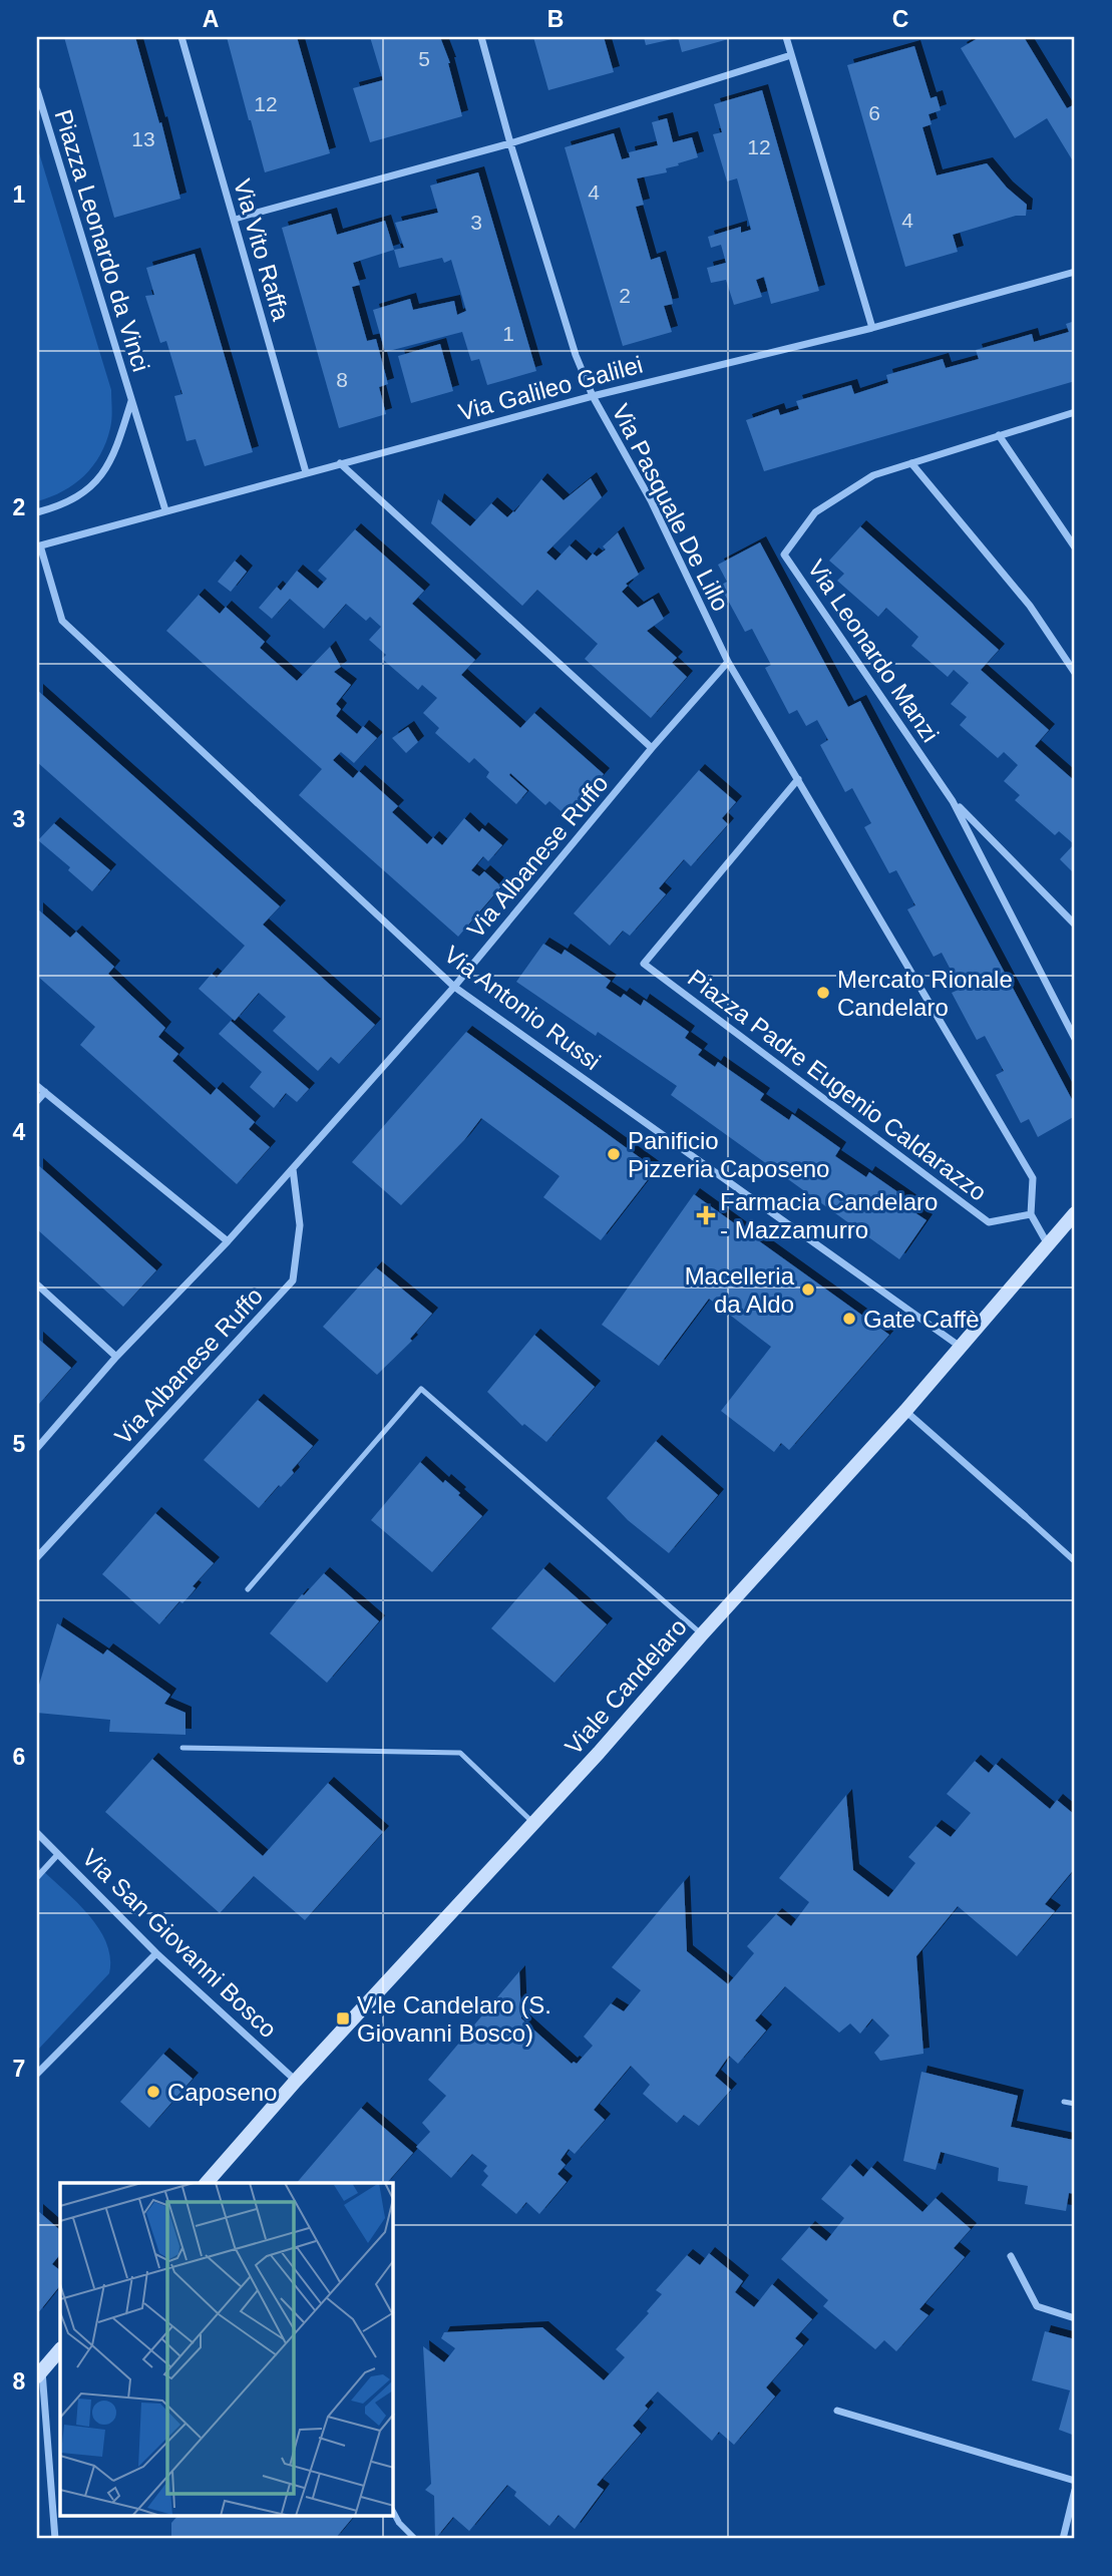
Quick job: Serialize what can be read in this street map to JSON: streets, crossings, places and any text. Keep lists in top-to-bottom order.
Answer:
{
  "streets": {
    "main road": ["Viale Candelaro"],
    "street": [
      "Piazza Leonardo da Vinci",
      "Via Vito Raffa",
      "Via Galileo Galilei",
      "Via Pasquale De Lillo",
      "Via Leonardo Manzi",
      "Via Albanese Ruffo",
      "Via Antonio Russi",
      "Piazza Padre Eugenio Caldarazzo",
      "Via San Giovanni Bosco"
    ]
  },
  "crossings": [
    ["Piazza Leonardo da Vinci", "Via Galileo Galilei"],
    ["Via Vito Raffa", "Via Galileo Galilei"],
    ["Via Galileo Galilei", "Via Pasquale De Lillo"],
    ["Via Galileo Galilei", "Via Antonio Russi"],
    ["Via Pasquale De Lillo", "Via Albanese Ruffo"],
    ["Via Pasquale De Lillo", "Piazza Padre Eugenio Caldarazzo"],
    ["Via Albanese Ruffo", "Via Antonio Russi"],
    ["Via Antonio Russi", "Viale Candelaro"],
    ["Viale Candelaro", "Via San Giovanni Bosco"]
  ],
  "places": {
    "other": [
      "Mercato Rionale Candelaro",
      "Panificio Pizzeria Caposeno",
      "Macelleria da Aldo",
      "Gate Caffè",
      "Caposeno"
    ],
    "health": ["Farmacia Candelaro - Mazzamurro"],
    "transit": ["V.le Candelaro (S. Giovanni Bosco)"]
  },
  "house_numbers": [
    "5",
    "12",
    "6",
    "13",
    "12",
    "4",
    "4",
    "3",
    "2",
    "1",
    "8"
  ],
  "grid": {
    "columns": ["A", "B", "C"],
    "rows": [
      "1",
      "2",
      "3",
      "4",
      "5",
      "6",
      "7",
      "8"
    ]
  }
}
